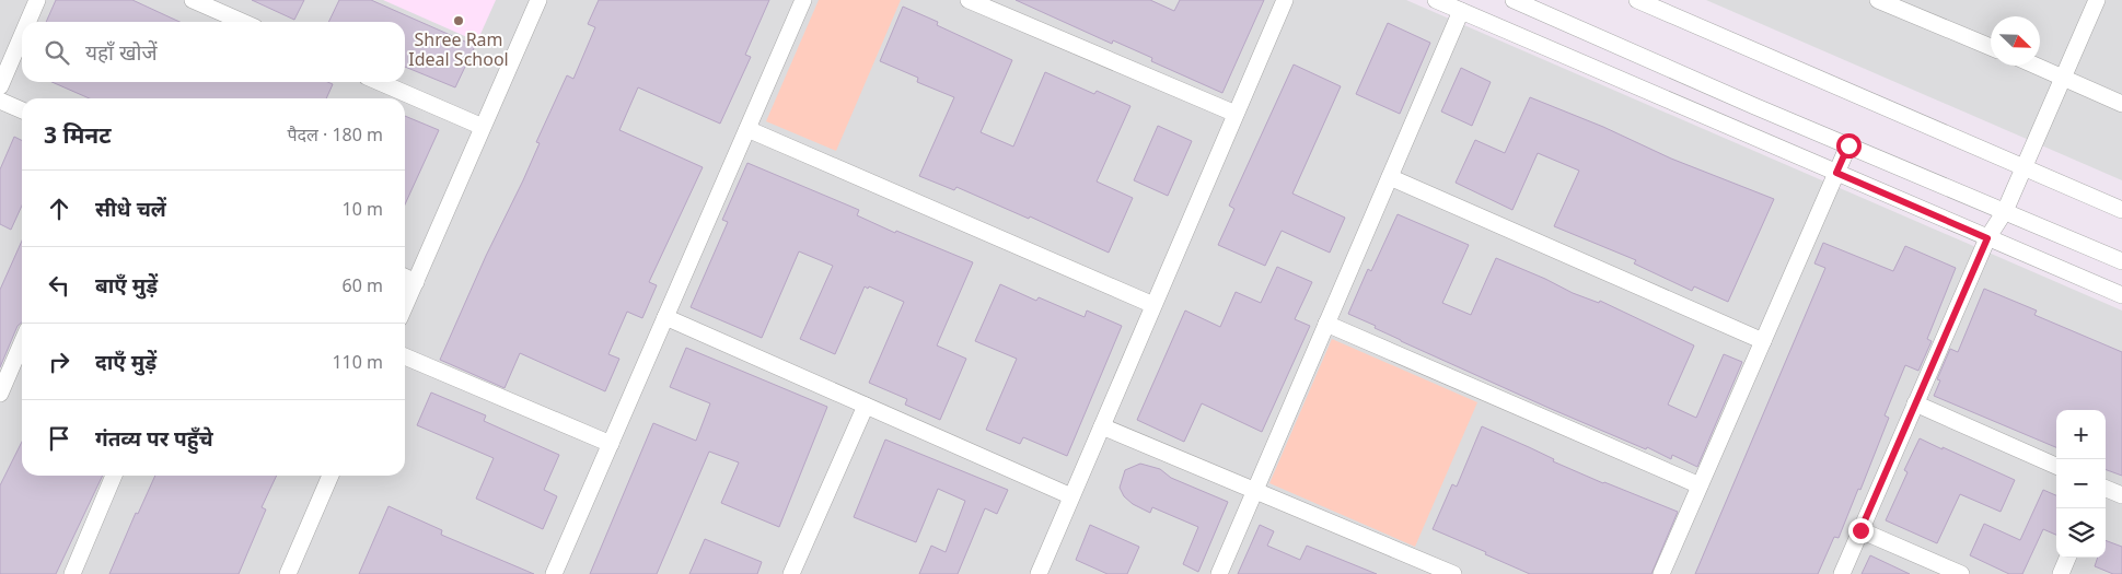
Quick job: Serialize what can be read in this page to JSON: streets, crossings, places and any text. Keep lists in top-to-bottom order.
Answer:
{
  "places": ["Shree Ram Ideal School"],
  "north": "bottom right",
  "page": {
    "search": "यहाँ खोजें",
    "heading": ["3 मिनट", "पैदल · 180 m"],
    "list": [
      ["सीधे चलें", "10 m"],
      ["बाएँ मुड़ें", "60 m"],
      ["दाएँ मुड़ें", "110 m"],
      "गंतव्य पर पहुँचे"
    ],
    "map_buttons": ["+", "−"]
  }
}
